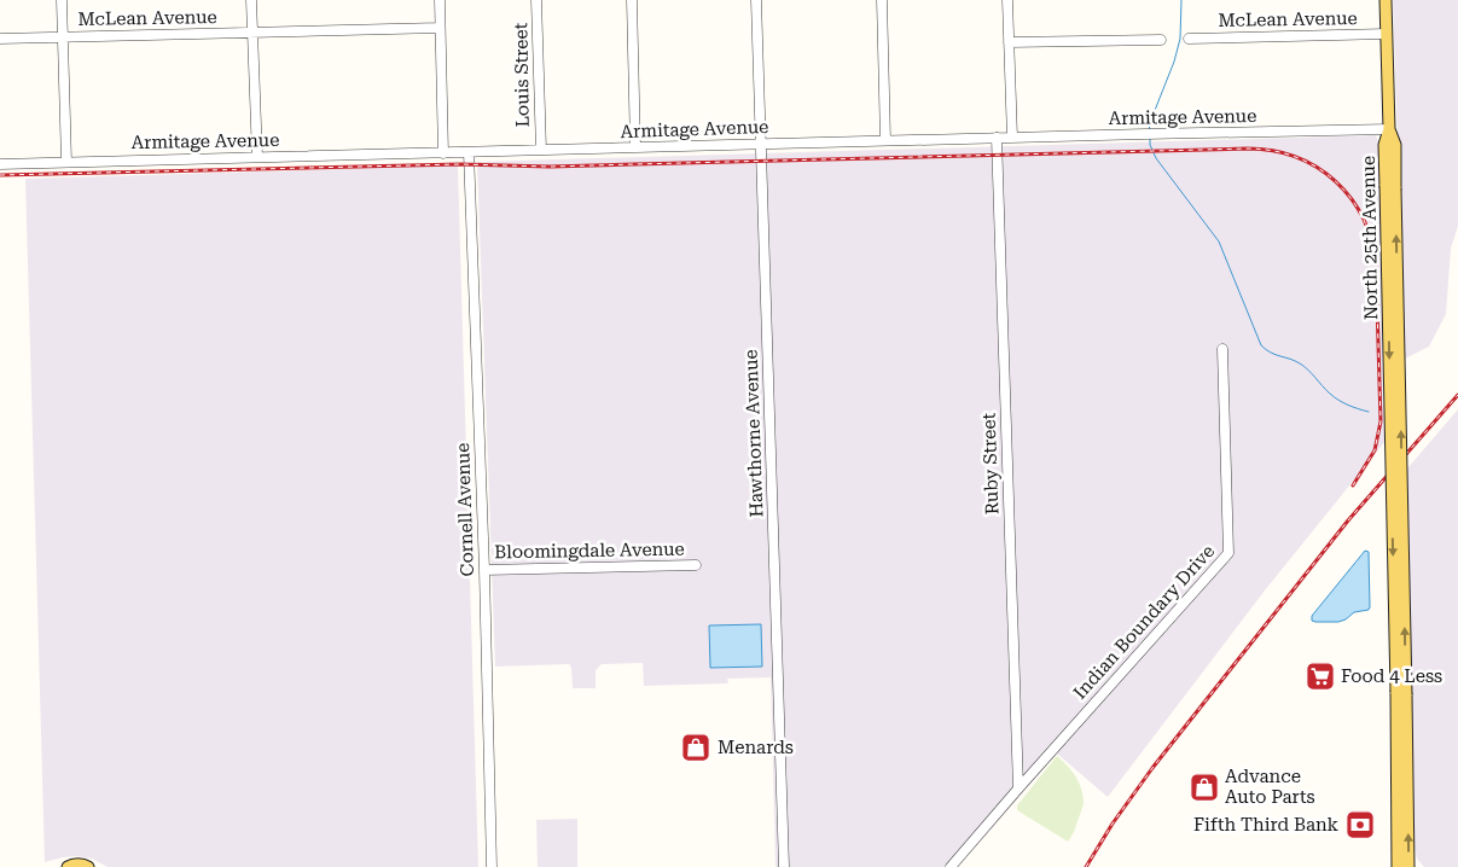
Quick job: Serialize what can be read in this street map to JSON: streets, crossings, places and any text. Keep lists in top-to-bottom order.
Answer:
{
  "streets": {
    "main road": ["North 25th Avenue"],
    "street": [
      "McLean Avenue",
      "Louis Street",
      "Armitage Avenue",
      "Hawthorne Avenue",
      "Ruby Street",
      "Cornell Avenue",
      "Bloomingdale Avenue",
      "Indian Boundary Drive"
    ]
  },
  "crossings": [
    ["McLean Avenue", "North 25th Avenue"],
    ["Louis Street", "Armitage Avenue"],
    ["Armitage Avenue", "North 25th Avenue"],
    ["Armitage Avenue", "Hawthorne Avenue"],
    ["Armitage Avenue", "Ruby Street"],
    ["Armitage Avenue", "Cornell Avenue"],
    ["Ruby Street", "Indian Boundary Drive"],
    ["Cornell Avenue", "Bloomingdale Avenue"]
  ],
  "places": {
    "supermarket": ["Food 4 Less"],
    "shop": ["Menards", "Advance Auto Parts"],
    "bank": ["Fifth Third Bank"]
  }
}
